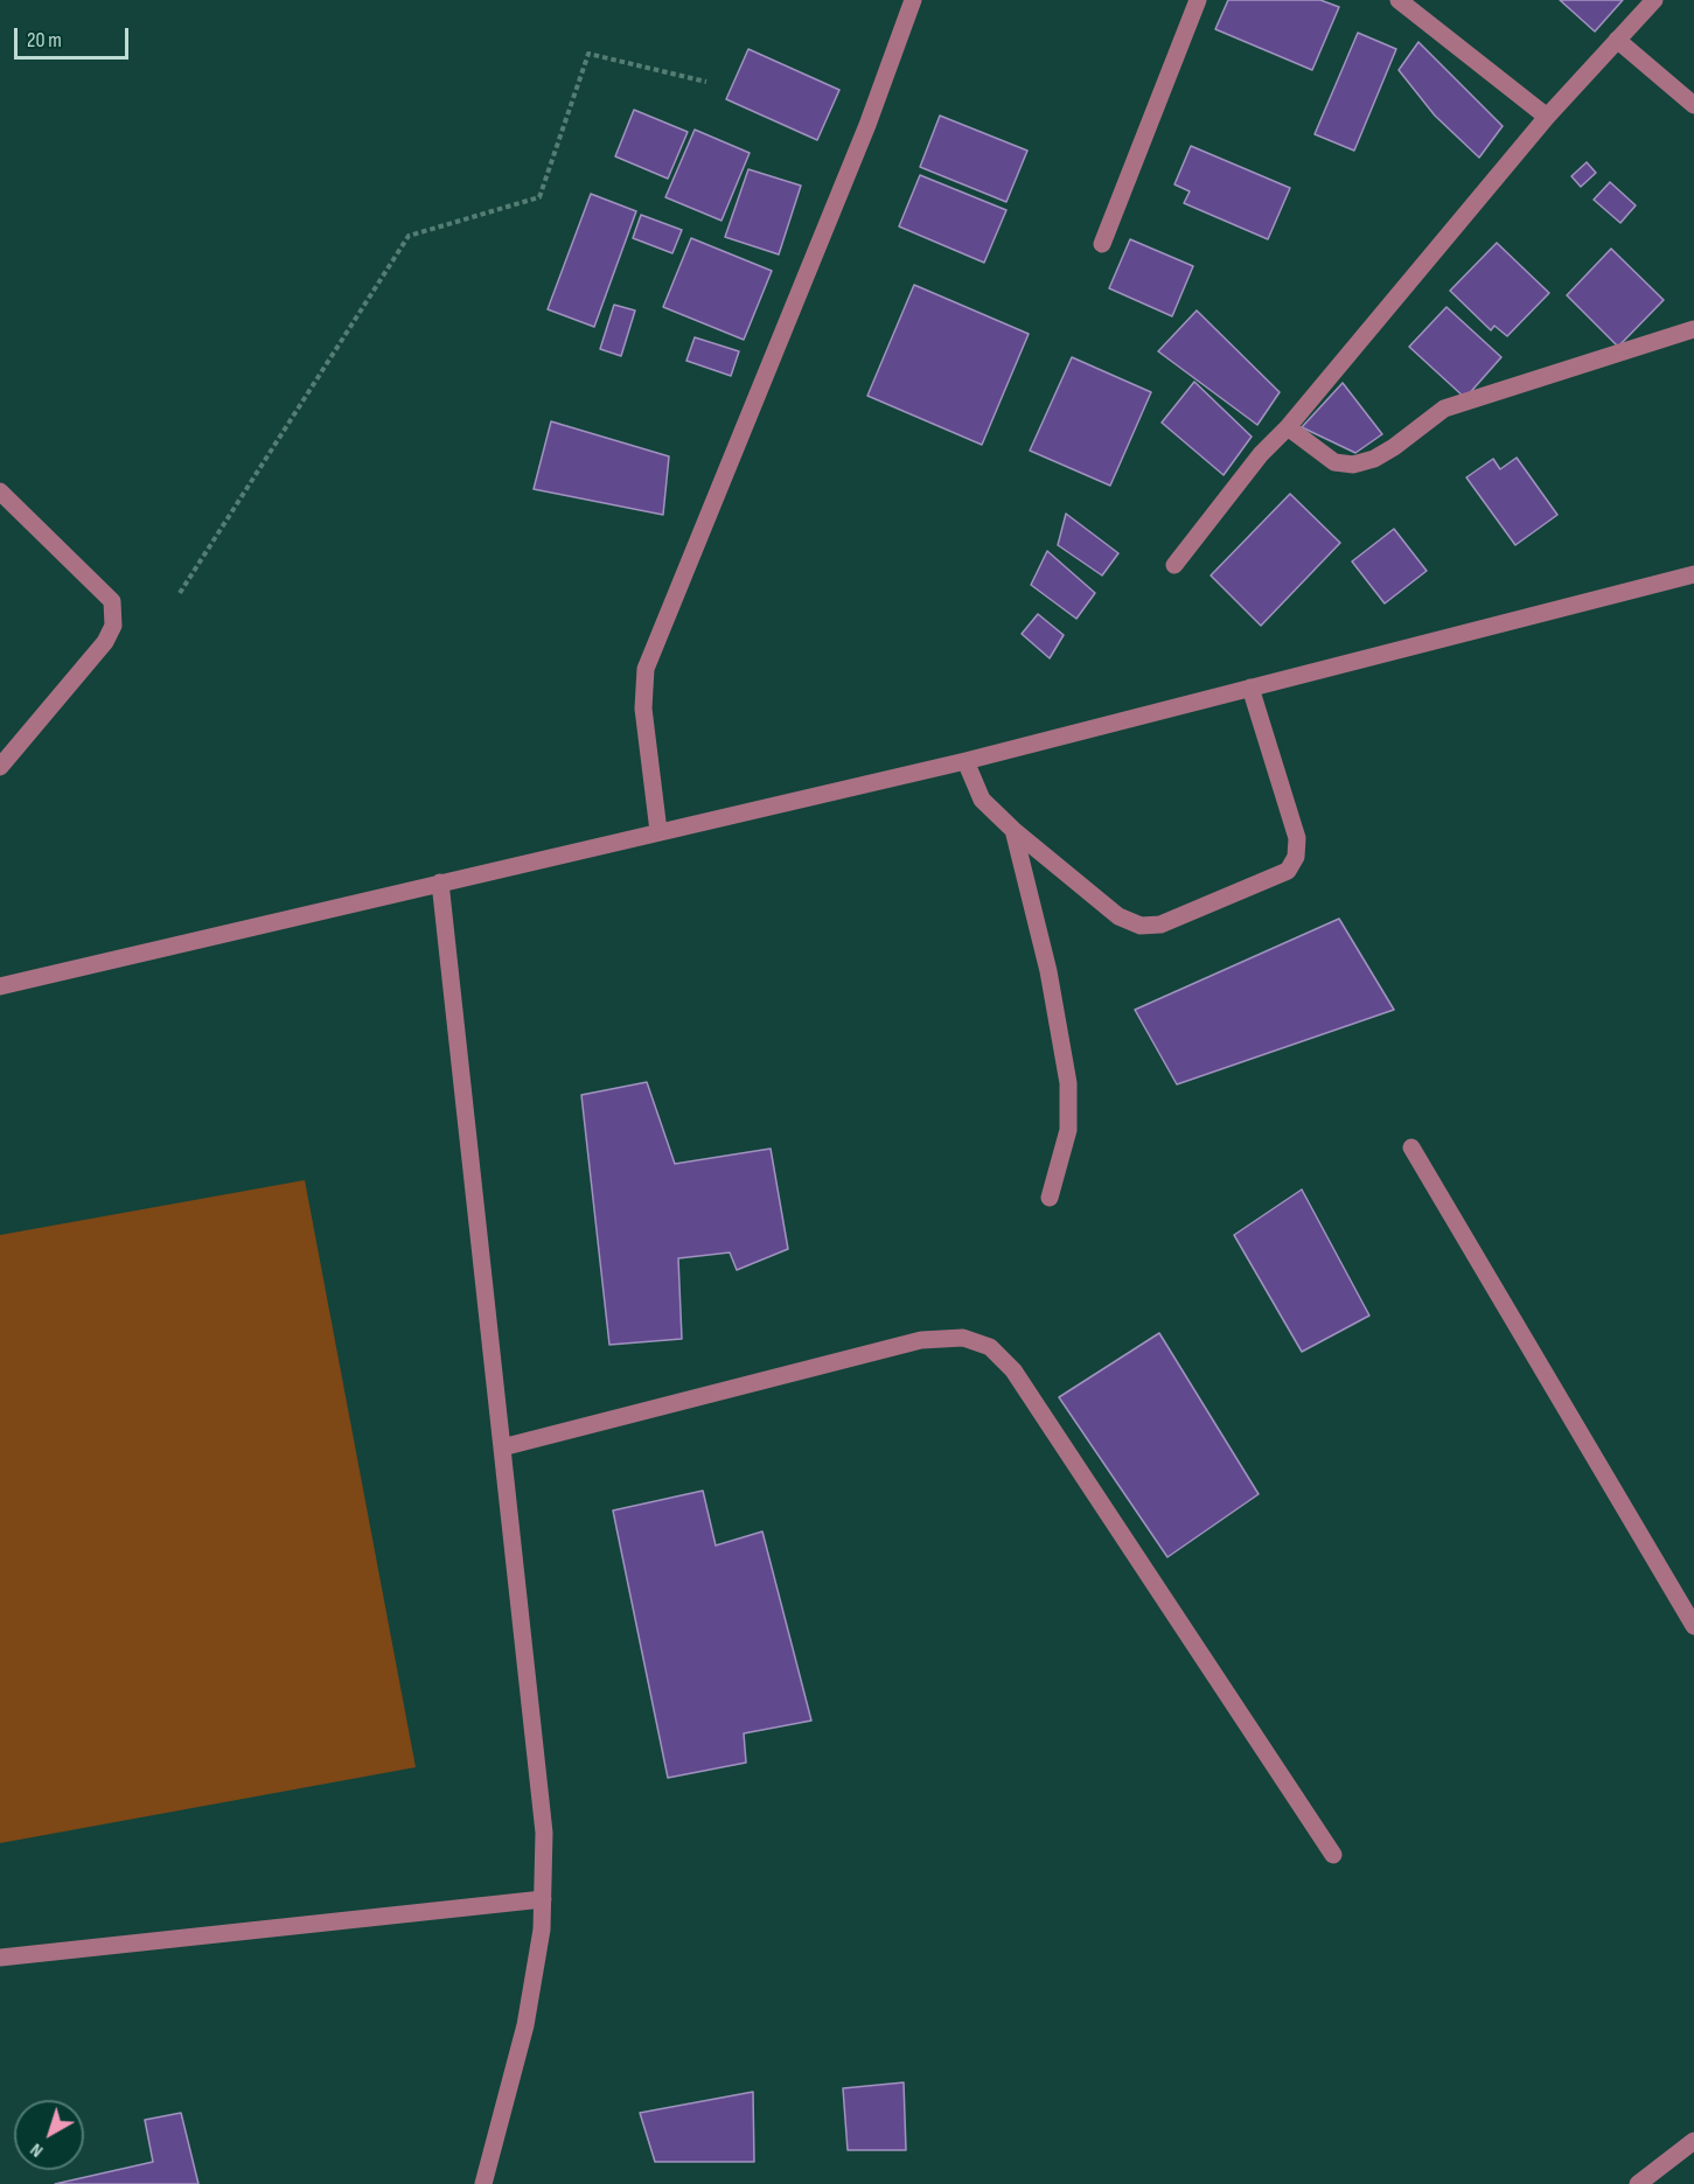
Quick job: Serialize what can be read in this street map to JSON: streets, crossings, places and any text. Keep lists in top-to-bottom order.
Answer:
{
  "scale_bar": "20 m",
  "north": "bottom left"
}
